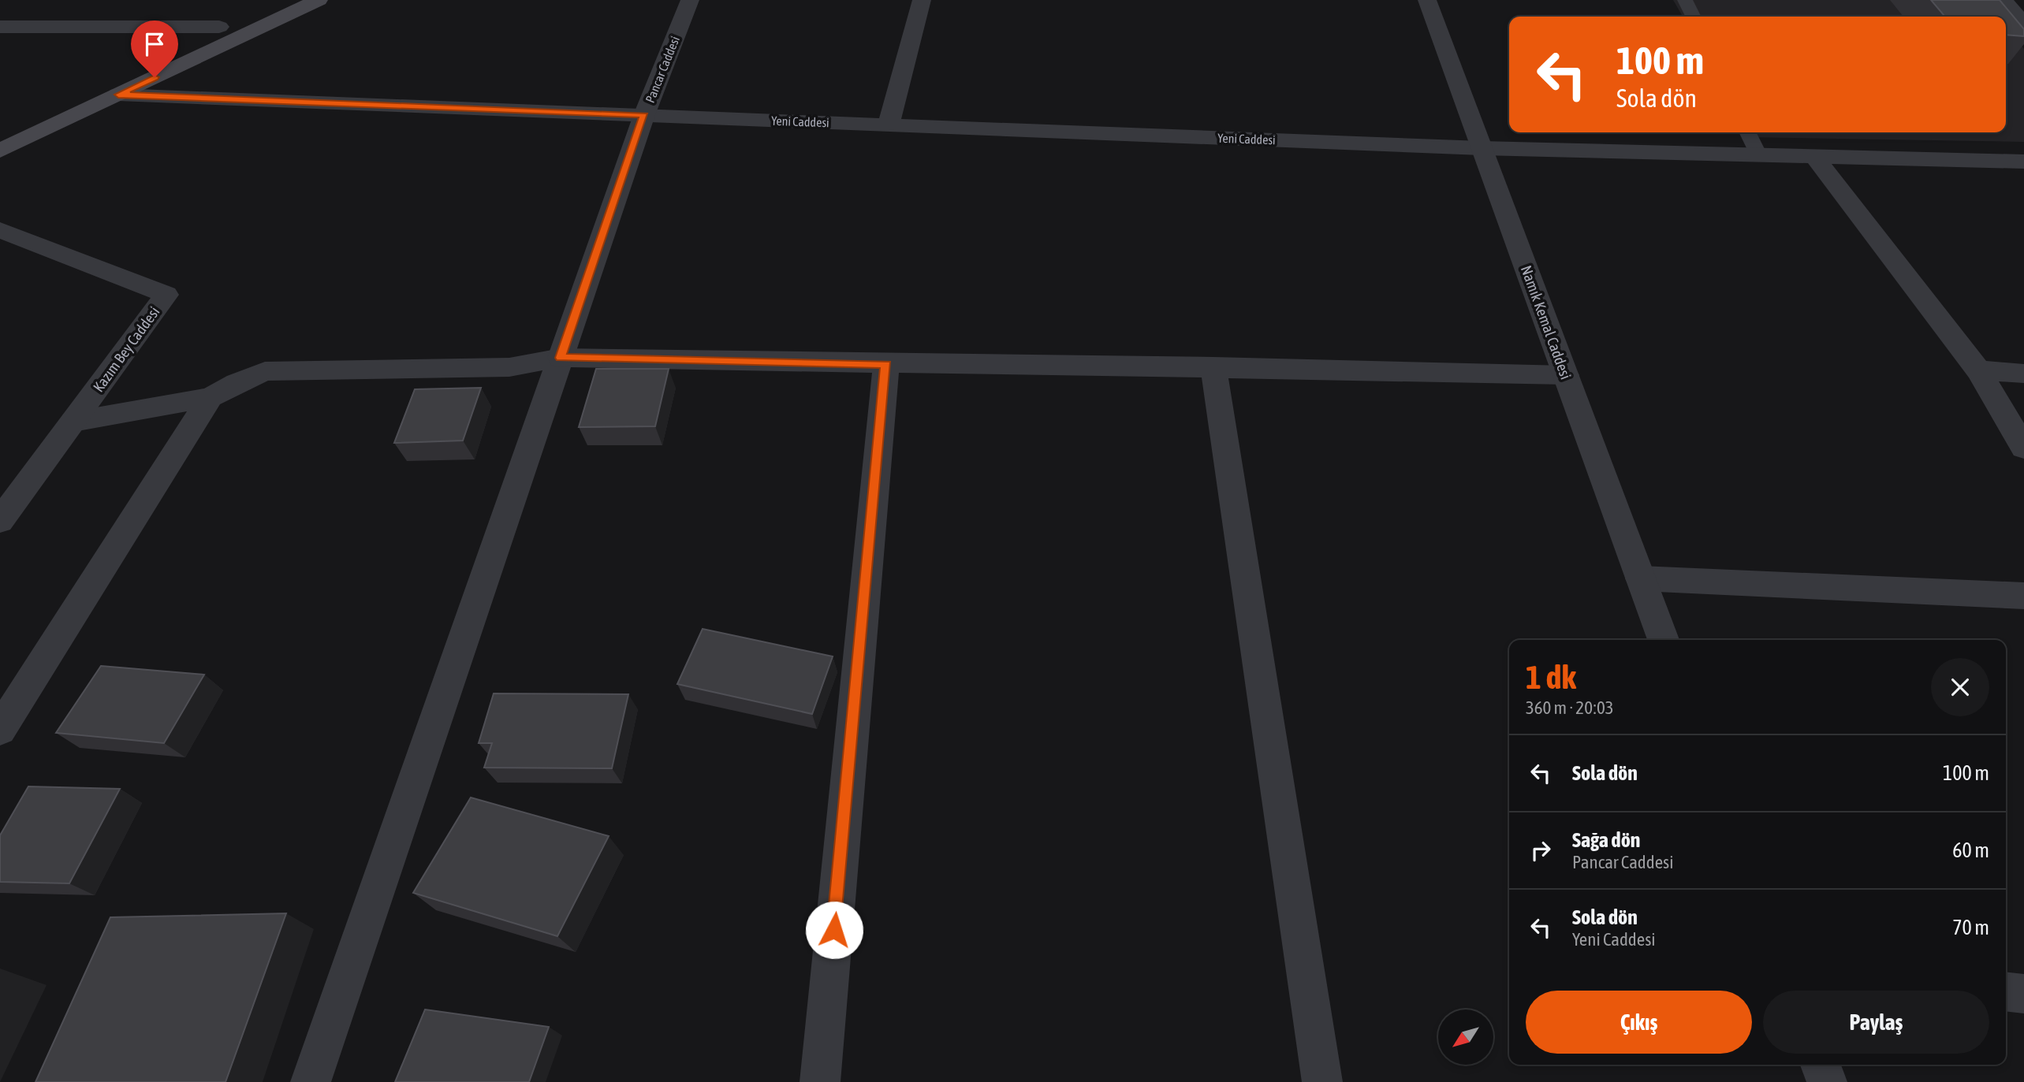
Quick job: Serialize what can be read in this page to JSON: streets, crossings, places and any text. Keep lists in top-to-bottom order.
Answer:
{
  "streets": {
    "street": [
      "Pancar Caddesi",
      "Yeni Caddesi",
      "Namık Kemal Caddesi",
      "Kazım Bey Caddesi"
    ]
  },
  "crossings": [
    ["Pancar Caddesi", "Yeni Caddesi"],
    ["Yeni Caddesi", "Namık Kemal Caddesi"]
  ],
  "north": "bottom left",
  "page": {
    "turn": ["100 m", "Sola dön"],
    "heading": ["1 dk", "360 m · 20:03"],
    "list": [
      {
        "name": "Sola dön",
        "value": "100 m"
      },
      {
        "name": "Sağa dön",
        "note": "Pancar Caddesi",
        "value": "60 m"
      },
      {
        "name": "Sola dön",
        "note": "Yeni Caddesi",
        "value": "70 m"
      }
    ],
    "buttons": ["Çıkış", "Paylaş"]
  }
}
